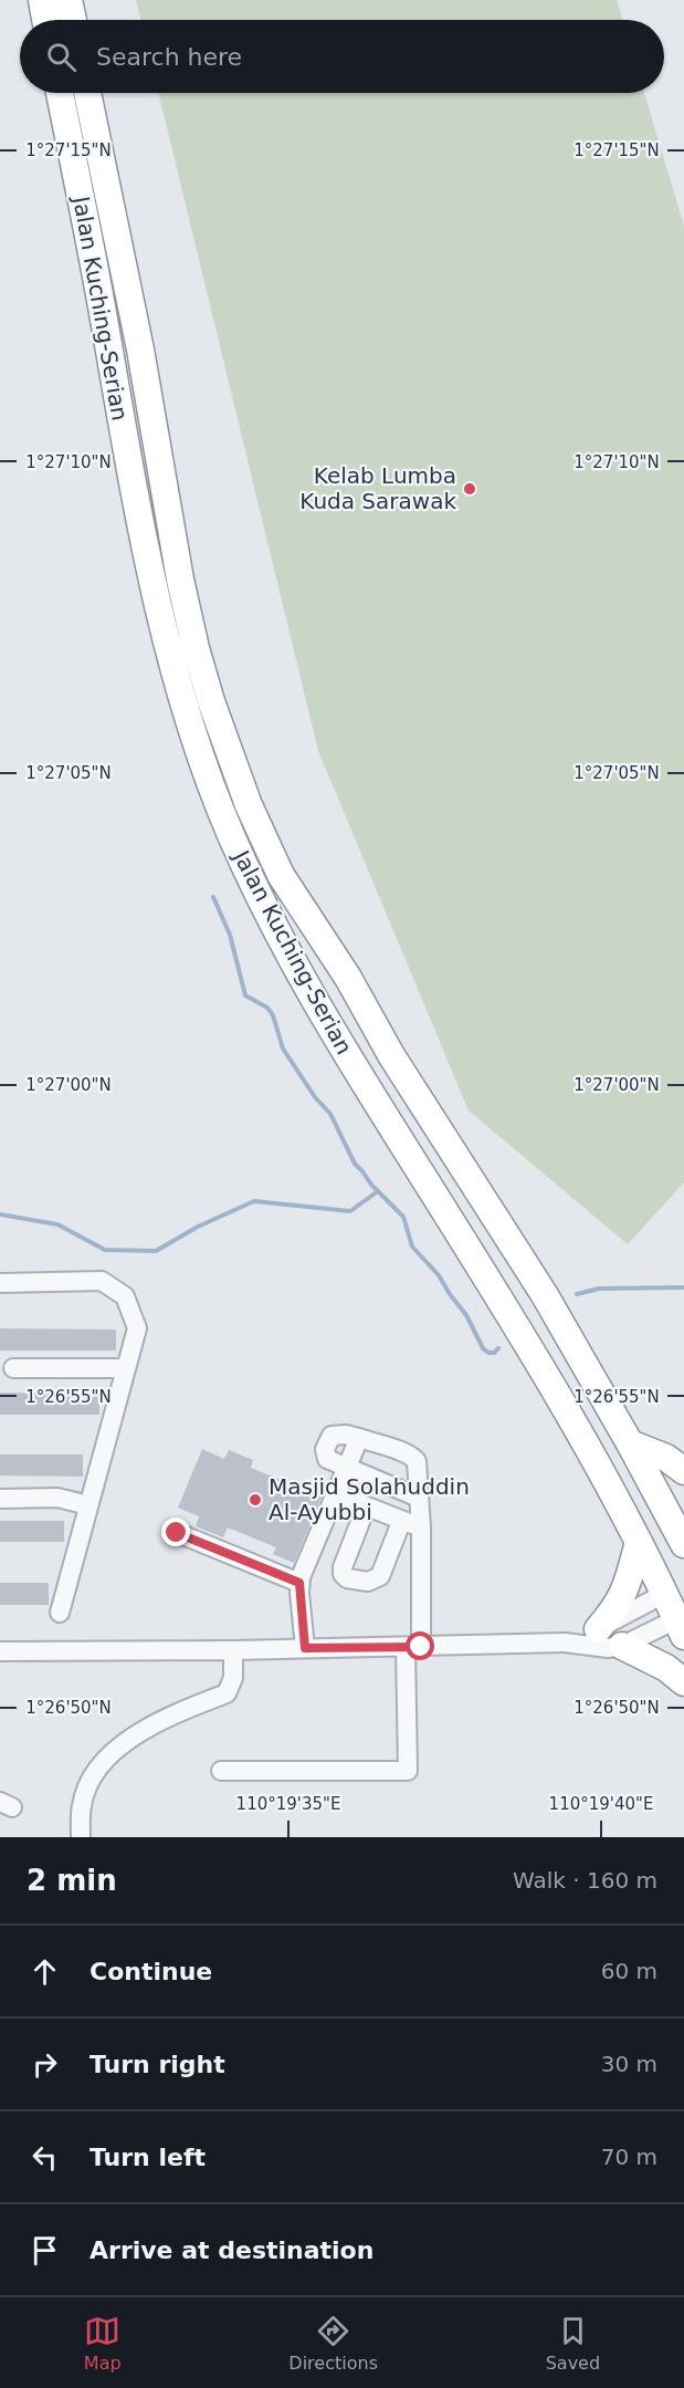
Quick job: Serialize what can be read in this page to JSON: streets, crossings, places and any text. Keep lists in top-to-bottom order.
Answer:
{
  "streets": {
    "highway": ["Jalan Kuching-Serian"]
  },
  "places": ["Kelab Lumba Kuda Sarawak", "Masjid Solahuddin Al-Ayubbi"],
  "page": {
    "search": "Search here",
    "heading": ["2 min", "Walk · 160 m"],
    "list": [
      ["Continue", "60 m"],
      ["Turn right", "30 m"],
      ["Turn left", "70 m"],
      "Arrive at destination"
    ],
    "nav": ["Map", "Directions", "Saved"]
  },
  "coordinates": [
    "1°27'15\"N",
    "1°27'10\"N",
    "1°27'05\"N",
    "1°27'00\"N",
    "1°26'55\"N",
    "1°26'50\"N",
    "110°19'35\"E",
    "110°19'40\"E"
  ]
}
